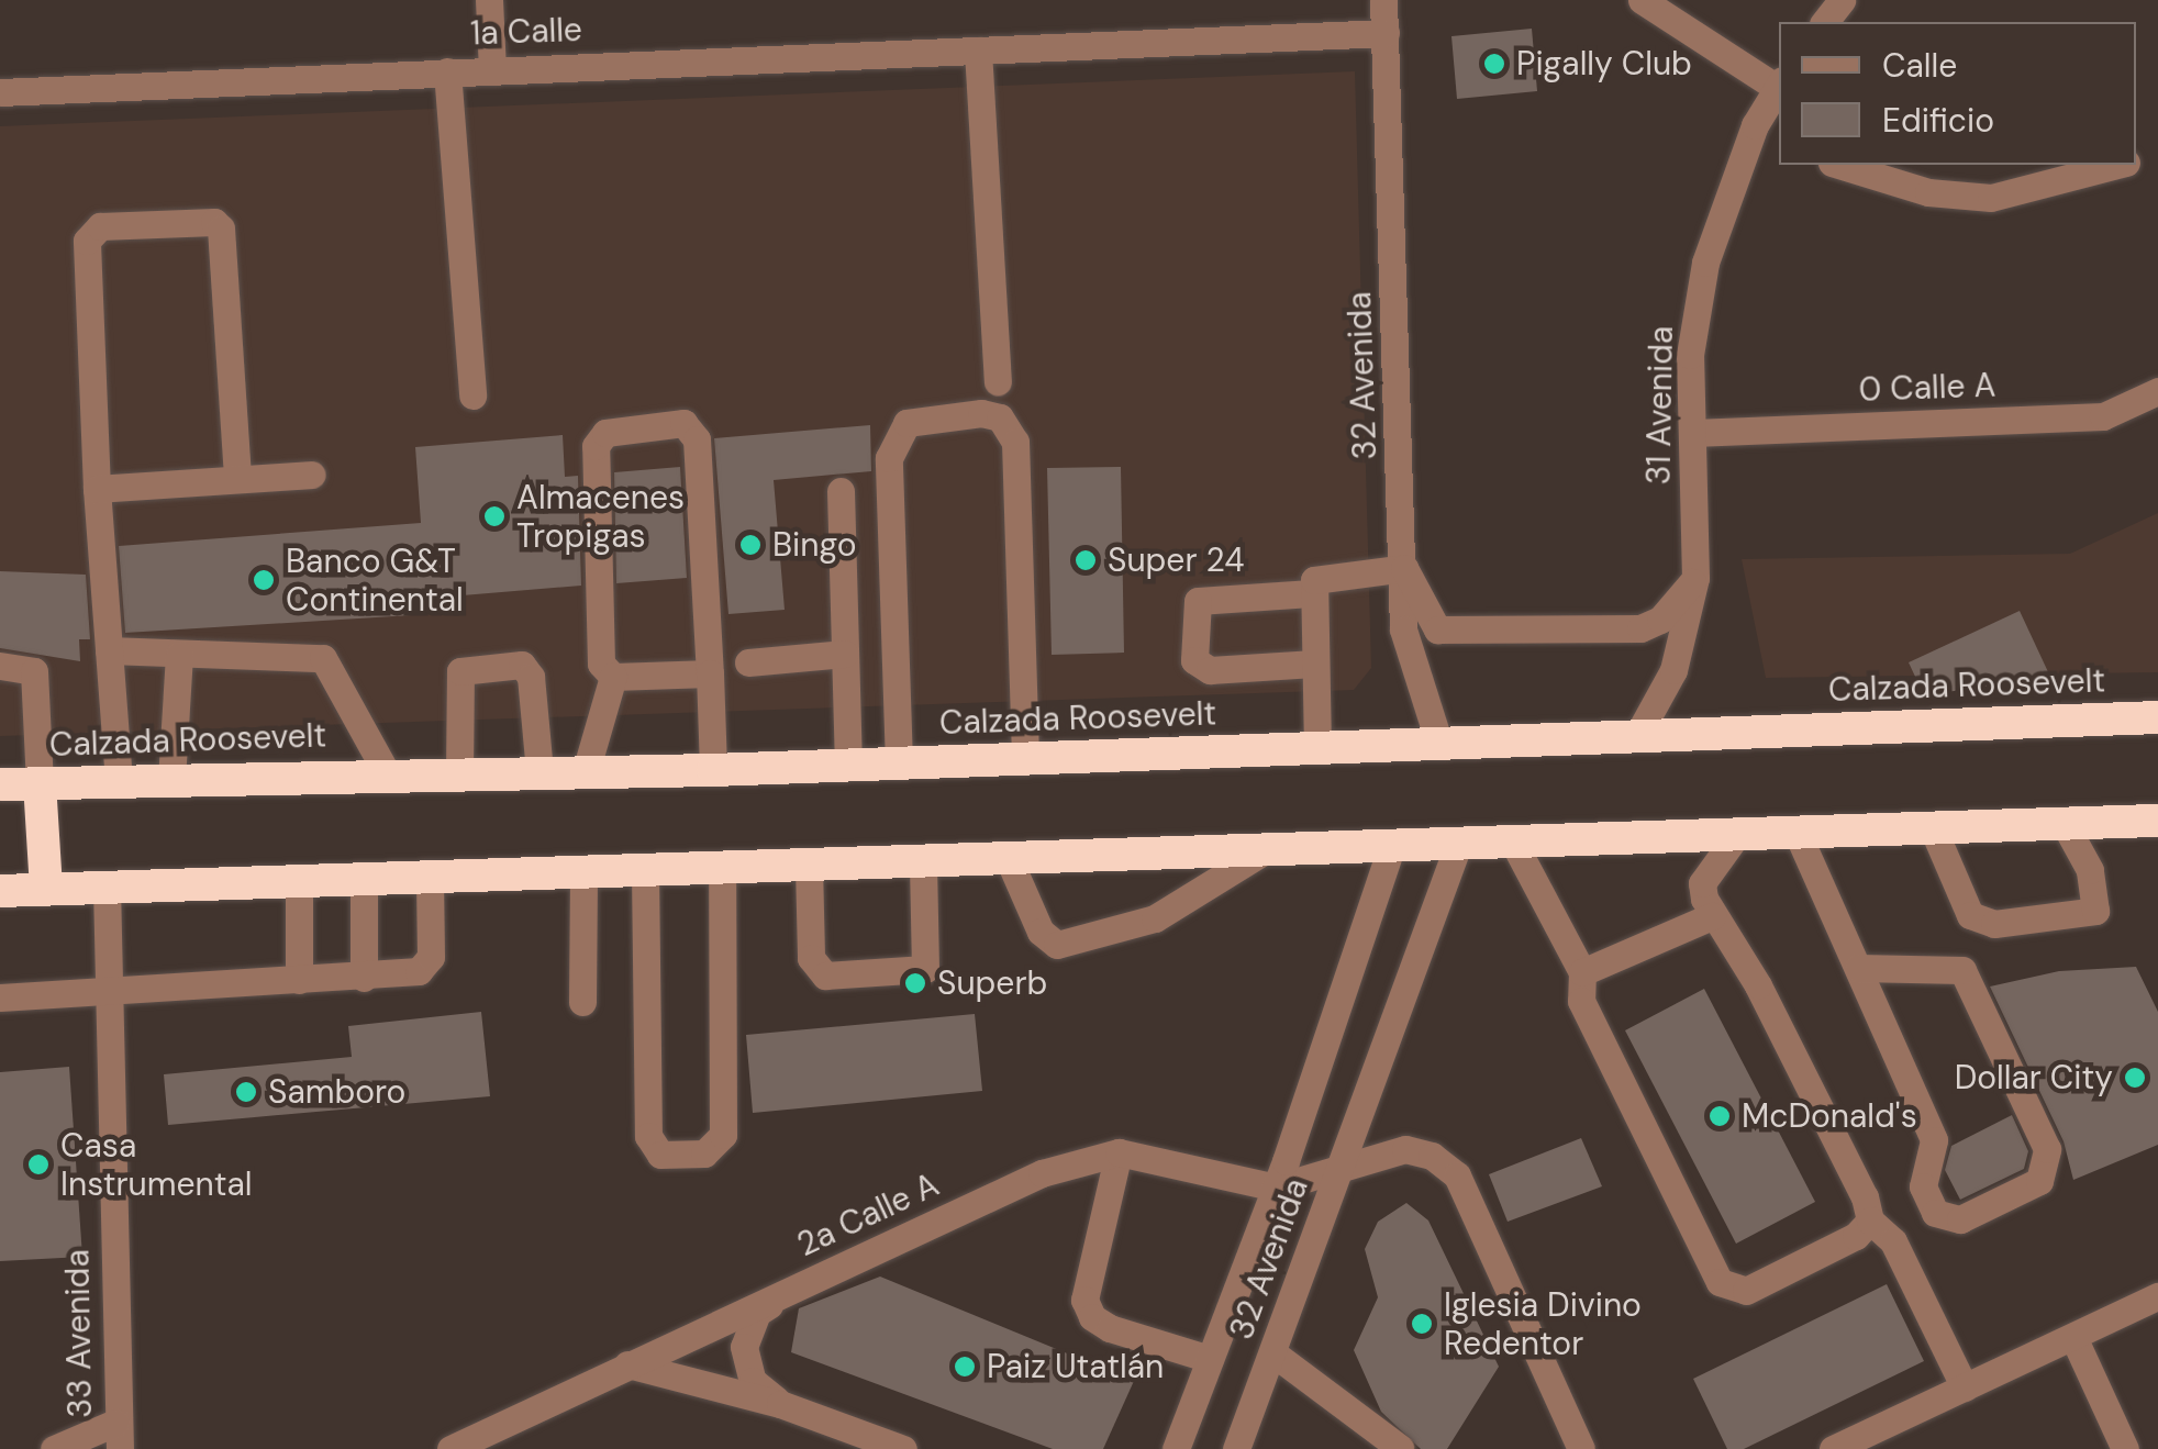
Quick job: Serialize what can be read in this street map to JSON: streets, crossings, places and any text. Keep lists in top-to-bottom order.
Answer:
{
  "streets": {
    "highway": ["Calzada Roosevelt"],
    "street": [
      "1a Calle",
      "32 Avenida",
      "0 Calle A",
      "31 Avenida",
      "2a Calle A",
      "33 Avenida"
    ]
  },
  "crossings": [
    ["1a Calle", "32 Avenida"],
    ["32 Avenida", "Calzada Roosevelt"],
    ["32 Avenida", "2a Calle A"],
    ["0 Calle A", "31 Avenida"],
    ["31 Avenida", "Calzada Roosevelt"]
  ],
  "places": [
    "Pigally Club",
    "Almacenes Tropigas",
    "Bingo",
    "Super 24",
    "Banco G&T Continental",
    "Superb",
    "Dollar City",
    "Samboro",
    "McDonald's",
    "Casa Instrumental",
    "Iglesia Divino Redentor",
    "Paiz Utatlán"
  ],
  "legend": ["Calle", "Edificio"]
}
